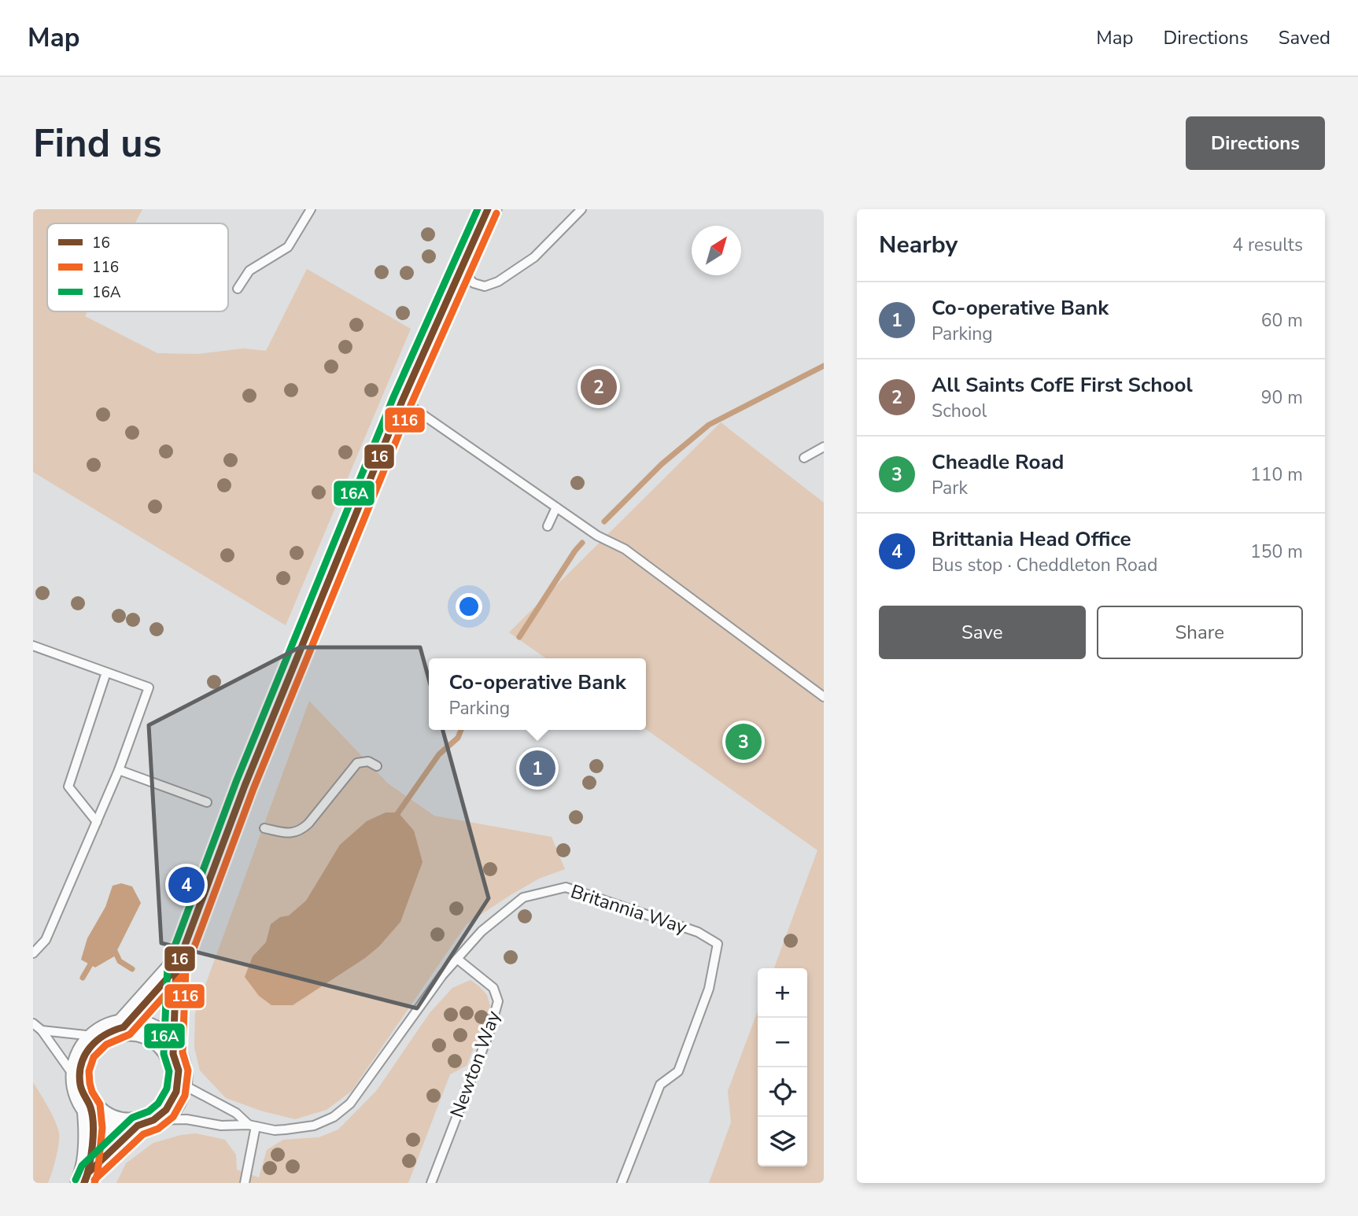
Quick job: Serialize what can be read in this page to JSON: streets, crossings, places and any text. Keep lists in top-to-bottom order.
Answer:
{
  "streets": {
    "lane": ["Britannia Way", "Newton Way"]
  },
  "crossings": [
    ["Britannia Way", "Newton Way"]
  ],
  "lines": ["transit line 16", "transit line 16A", "transit line 116"],
  "legend": ["16", "116", "16A"],
  "north": "top right",
  "page": {
    "header": "Map",
    "nav": ["Map", "Directions", "Saved"],
    "buttons": [
      "Directions",
      ["Save", "Share"]
    ],
    "title": "Find us",
    "heading": ["Nearby", "4 results"],
    "list": [
      {
        "mark": "1",
        "name": "Co-operative Bank",
        "note": "Parking",
        "value": "60 m"
      },
      {
        "mark": "2",
        "name": "All Saints CofE First School",
        "note": "School",
        "value": "90 m"
      },
      {
        "mark": "3",
        "name": "Cheadle Road",
        "note": "Park",
        "value": "110 m"
      },
      {
        "mark": "4",
        "name": "Brittania Head Office",
        "note": "Bus stop · Cheddleton Road",
        "value": "150 m"
      }
    ],
    "pins": [
      "2",
      "3",
      "1",
      "4"
    ],
    "popup": ["Co-operative Bank", "Parking"],
    "map_buttons": ["+", "−"]
  }
}
